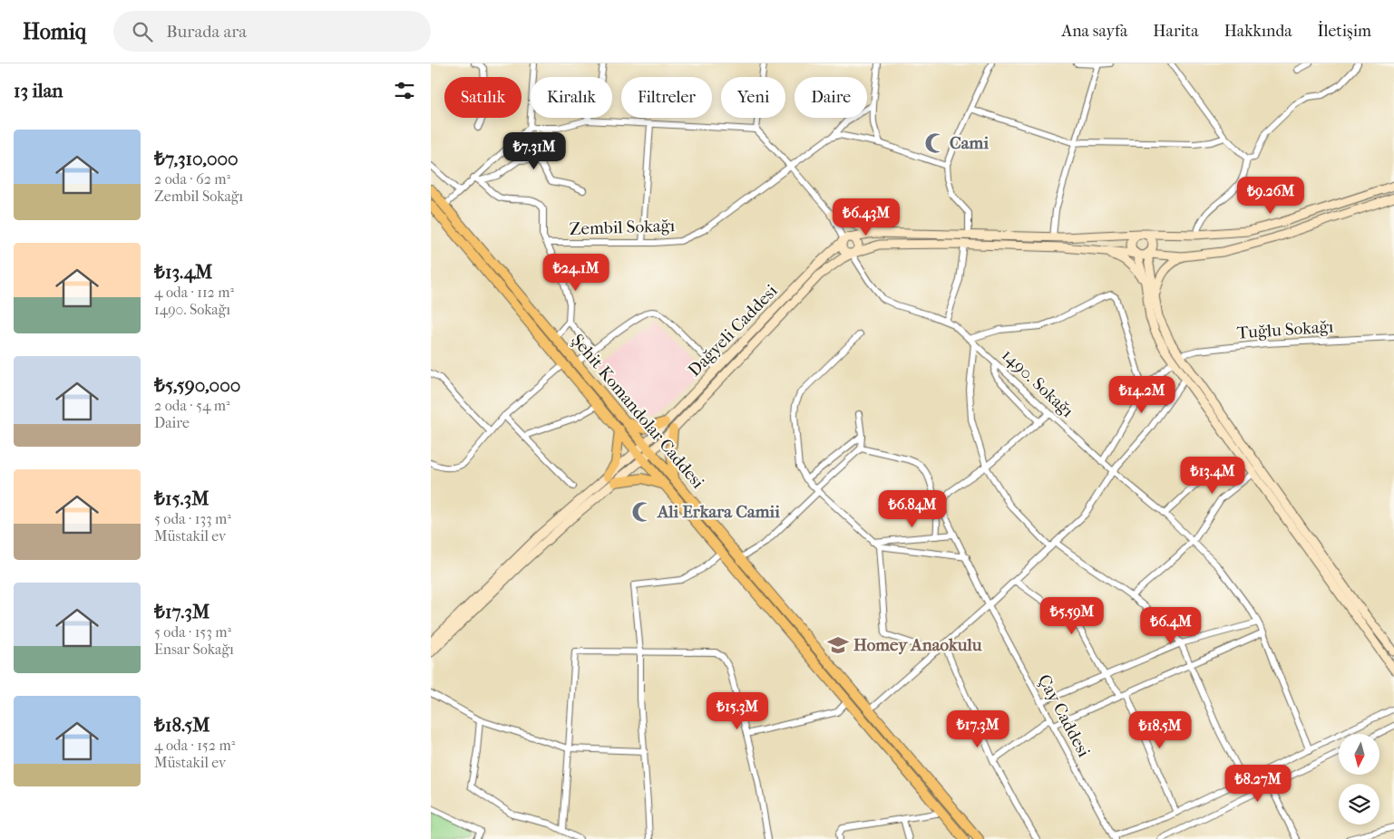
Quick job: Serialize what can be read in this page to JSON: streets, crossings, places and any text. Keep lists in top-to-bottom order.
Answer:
{
  "streets": {
    "main road": ["Şehit Komandolar Caddesi"],
    "street": [
      "Zembil Sokağı",
      "Tuğlu Sokağı",
      "Dağyeli Caddesi",
      "1490. Sokağı",
      "Çay Caddesi"
    ]
  },
  "crossings": [
    ["Dağyeli Caddesi", "1490. Sokağı"],
    ["Dağyeli Caddesi", "Şehit Komandolar Caddesi"],
    ["1490. Sokağı", "Çay Caddesi"]
  ],
  "places": {
    "mosque": ["Cami", "Ali Erkara Camii"],
    "school or university": ["Homey Anaokulu"]
  },
  "north": "bottom",
  "page": {
    "header": "Homiq",
    "search": "Burada ara",
    "nav": [
      "Ana sayfa",
      "Harita",
      "Hakkında",
      "İletişim"
    ],
    "heading": "13 ilan",
    "chip": [
      "Satılık",
      "Kiralık",
      "Filtreler",
      "Yeni",
      "Daire"
    ],
    "list": [
      {
        "name": "₺7,310,000",
        "note": "2 oda · 62 m² · Zembil Sokağı"
      },
      {
        "name": "₺13.4M",
        "note": "4 oda · 112 m² · 1490. Sokağı"
      },
      {
        "name": "₺5,590,000",
        "note": "2 oda · 54 m² · Daire"
      },
      {
        "name": "₺15.3M",
        "note": "5 oda · 133 m² · Müstakil ev"
      },
      {
        "name": "₺17.3M",
        "note": "5 oda · 153 m² · Ensar Sokağı"
      },
      {
        "name": "₺18.5M",
        "note": "4 oda · 152 m² · Müstakil ev"
      }
    ],
    "price": [
      "₺7.31M",
      "₺9.26M",
      "₺6.43M",
      "₺24.1M",
      "₺14.2M",
      "₺13.4M",
      "₺6.84M",
      "₺5.59M",
      "₺6.4M",
      "₺15.3M",
      "₺17.3M",
      "₺18.5M",
      "₺8.27M"
    ]
  }
}
